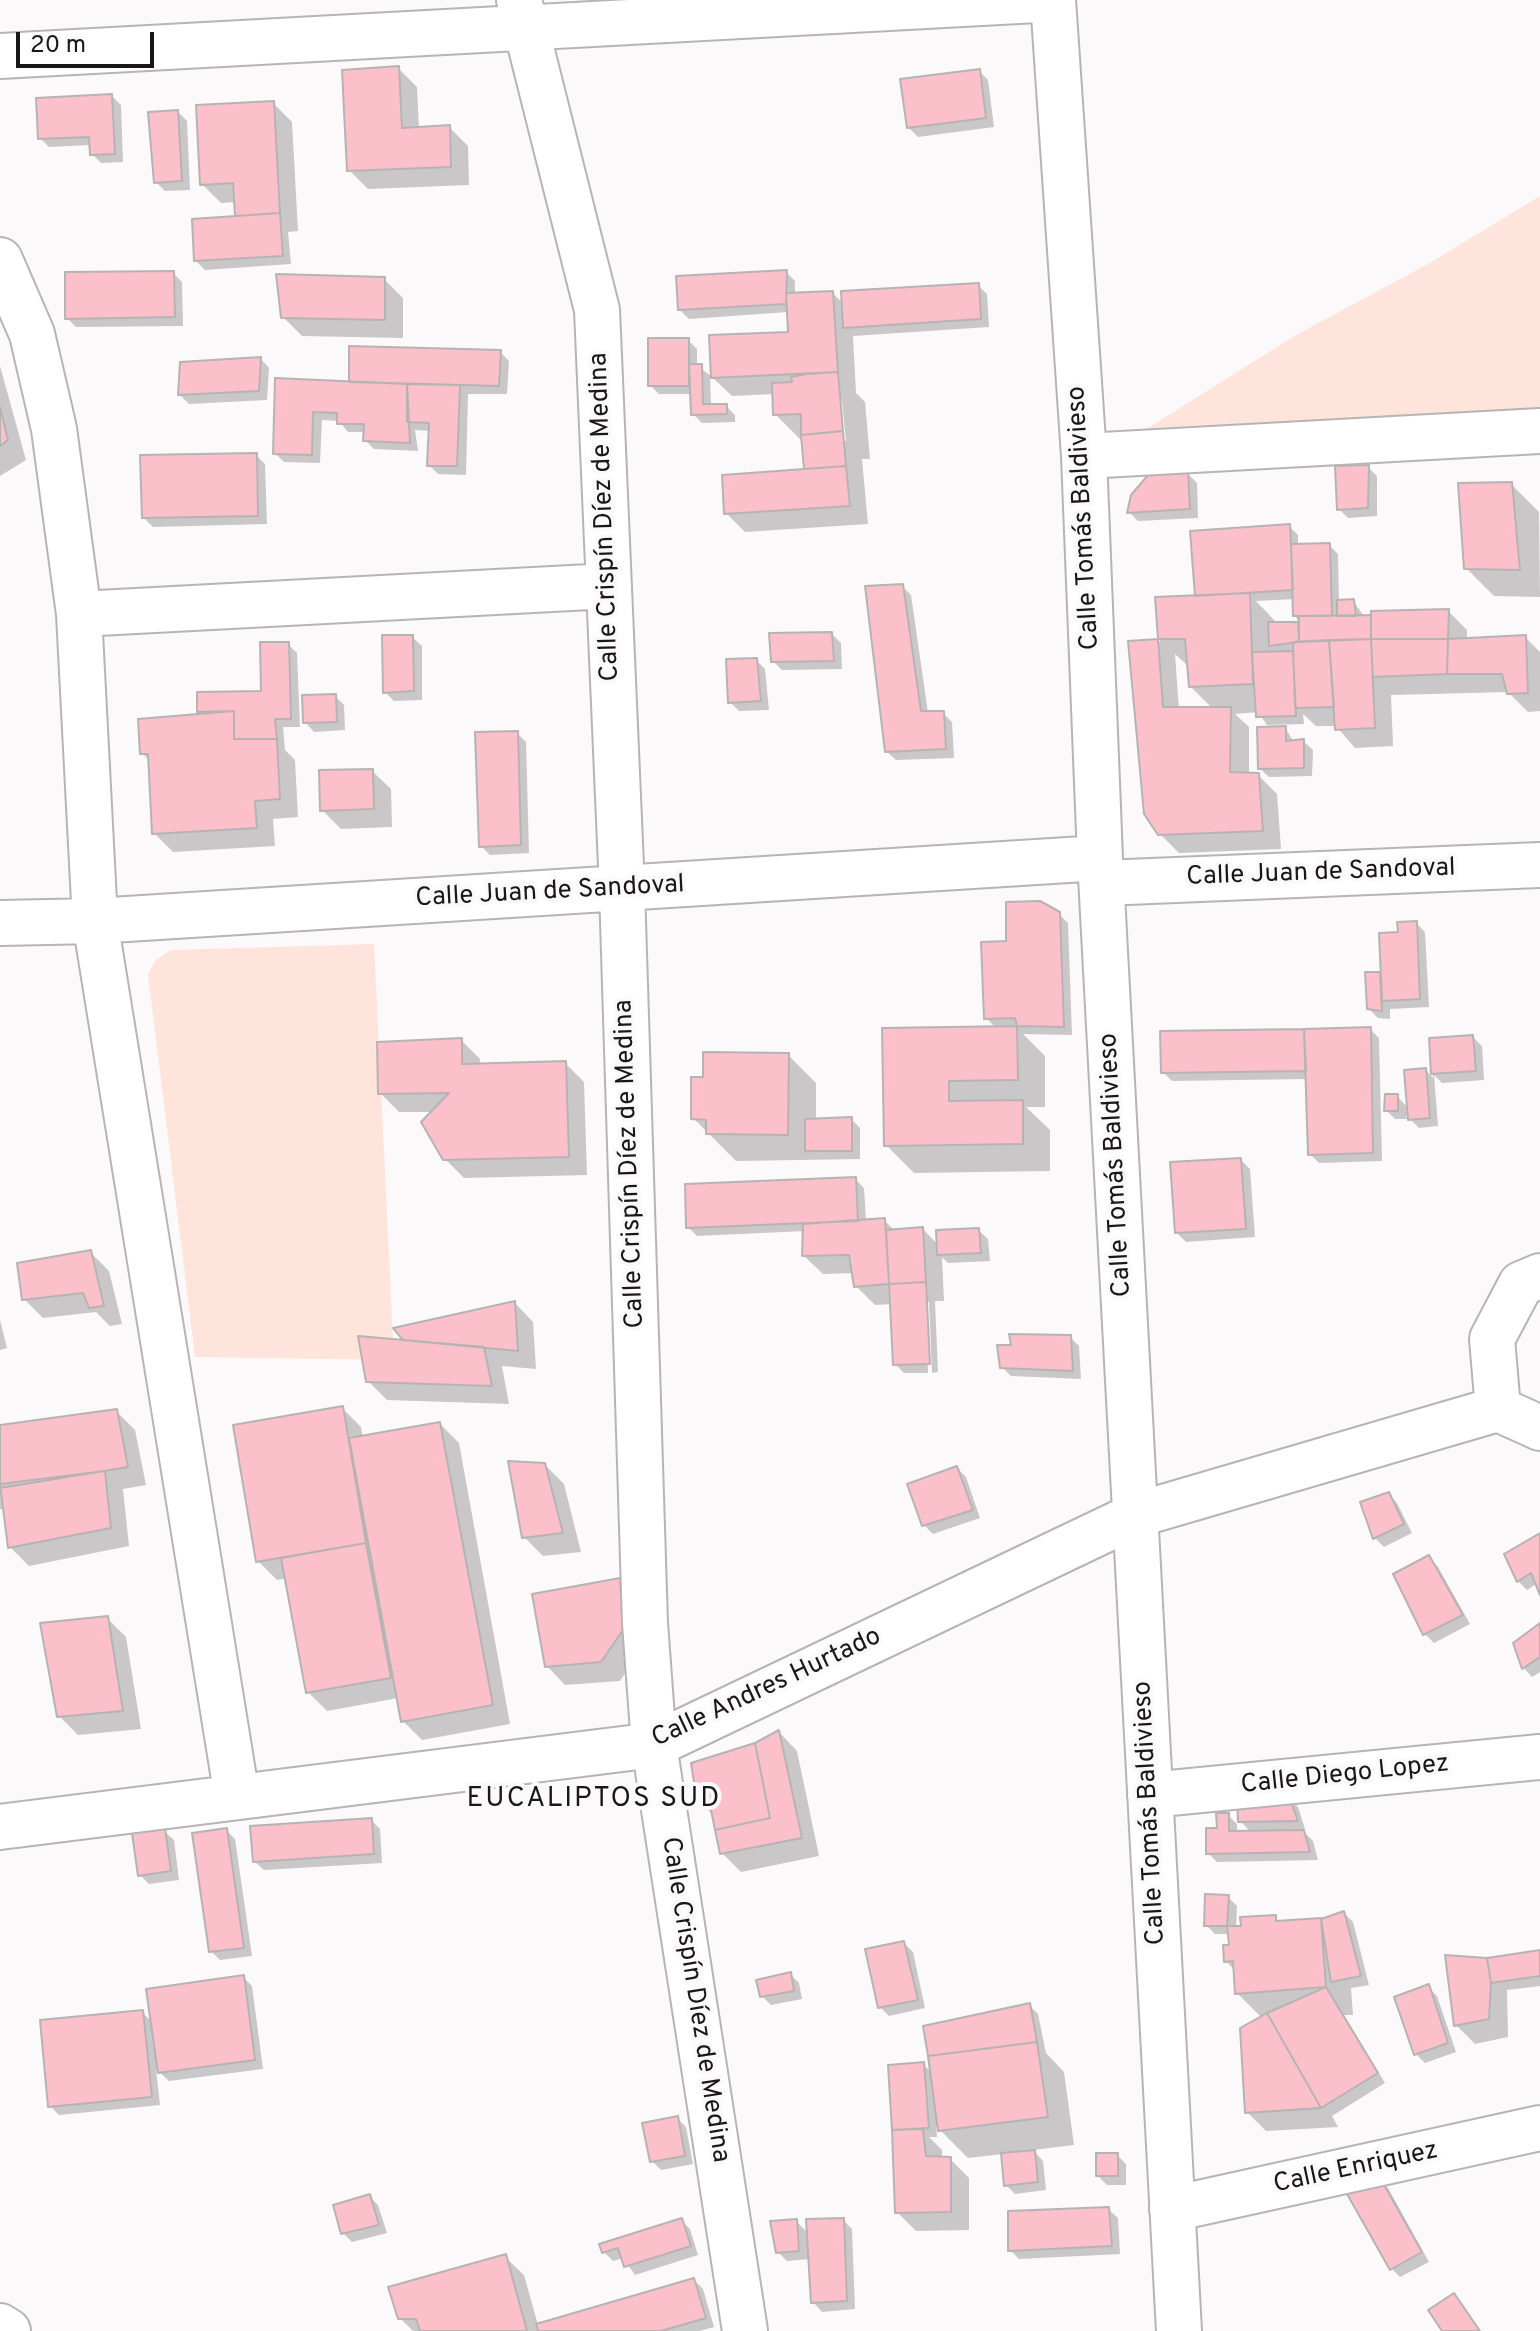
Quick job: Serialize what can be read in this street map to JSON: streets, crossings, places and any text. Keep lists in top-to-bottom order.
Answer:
{
  "streets": {
    "street": [
      "Calle Crispín Díez de Medina",
      "Calle Tomás Baldivieso",
      "Calle Juan de Sandoval",
      "Calle Andres Hurtado",
      "Calle Diego Lopez",
      "Calle Enriquez"
    ]
  },
  "crossings": [
    ["Calle Crispín Díez de Medina", "Calle Juan de Sandoval"],
    ["Calle Crispín Díez de Medina", "Calle Andres Hurtado"],
    ["Calle Tomás Baldivieso", "Calle Juan de Sandoval"],
    ["Calle Tomás Baldivieso", "Calle Andres Hurtado"],
    ["Calle Tomás Baldivieso", "Calle Diego Lopez"],
    ["Calle Tomás Baldivieso", "Calle Enriquez"]
  ],
  "districts": ["EUCALIPTOS SUD"],
  "scale_bar": "20 m"
}
